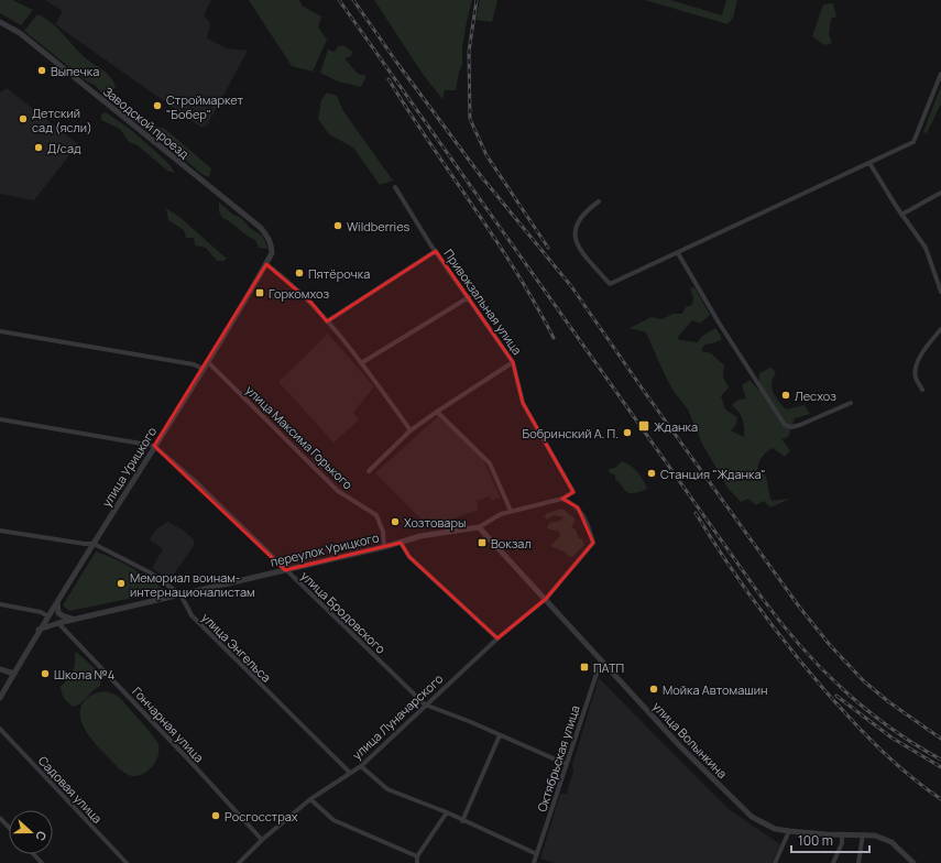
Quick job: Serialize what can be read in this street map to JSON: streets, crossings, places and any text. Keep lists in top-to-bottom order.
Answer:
{
  "streets": {
    "street": [
      "Заводской проезд",
      "Привокзальная улица",
      "улица Максима Горького",
      "улица Урицкого",
      "переулок Урицкого",
      "улица Бродовского",
      "улица Энгельса",
      "улица Луначарского",
      "Гончарная улица",
      "улица Волынкина",
      "Октябрьская улица",
      "Садовая улица"
    ]
  },
  "crossings": [
    ["Заводской проезд", "улица Урицкого"],
    ["Привокзальная улица", "переулок Урицкого"],
    ["Привокзальная улица", "улица Луначарского"],
    ["улица Максима Горького", "улица Урицкого"],
    ["улица Максима Горького", "переулок Урицкого"],
    ["улица Урицкого", "переулок Урицкого"],
    ["улица Урицкого", "улица Бродовского"],
    ["улица Урицкого", "улица Энгельса"],
    ["переулок Урицкого", "улица Бродовского"],
    ["переулок Урицкого", "улица Энгельса"],
    ["переулок Урицкого", "улица Луначарского"],
    ["переулок Урицкого", "Гончарная улица"],
    ["переулок Урицкого", "улица Волынкина"],
    ["улица Бродовского", "улица Луначарского"],
    ["улица Бродовского", "Октябрьская улица"],
    ["улица Энгельса", "улица Луначарского"],
    ["улица Луначарского", "Гончарная улица"],
    ["улица Луначарского", "улица Волынкина"],
    ["улица Волынкина", "Октябрьская улица"]
  ],
  "places": {
    "other": [
      "Выпечка",
      "Строймаркет \"Бобер\"",
      "Детский сад (ясли)",
      "Д/сад",
      "Wildberries",
      "Пятёрочка",
      "Лесхоз",
      "Бобринский А. П.",
      "Станция \"Жданка\"",
      "Хозтовары",
      "Мемориал воинам- интернационалистам",
      "Школа №4",
      "Мойка Автомашин",
      "Росгосстрах"
    ],
    "transit": [
      "Горкомхоз",
      "Жданка",
      "Вокзал",
      "ПАТП"
    ]
  },
  "scale_bar": "100 m",
  "north": "right"
}
